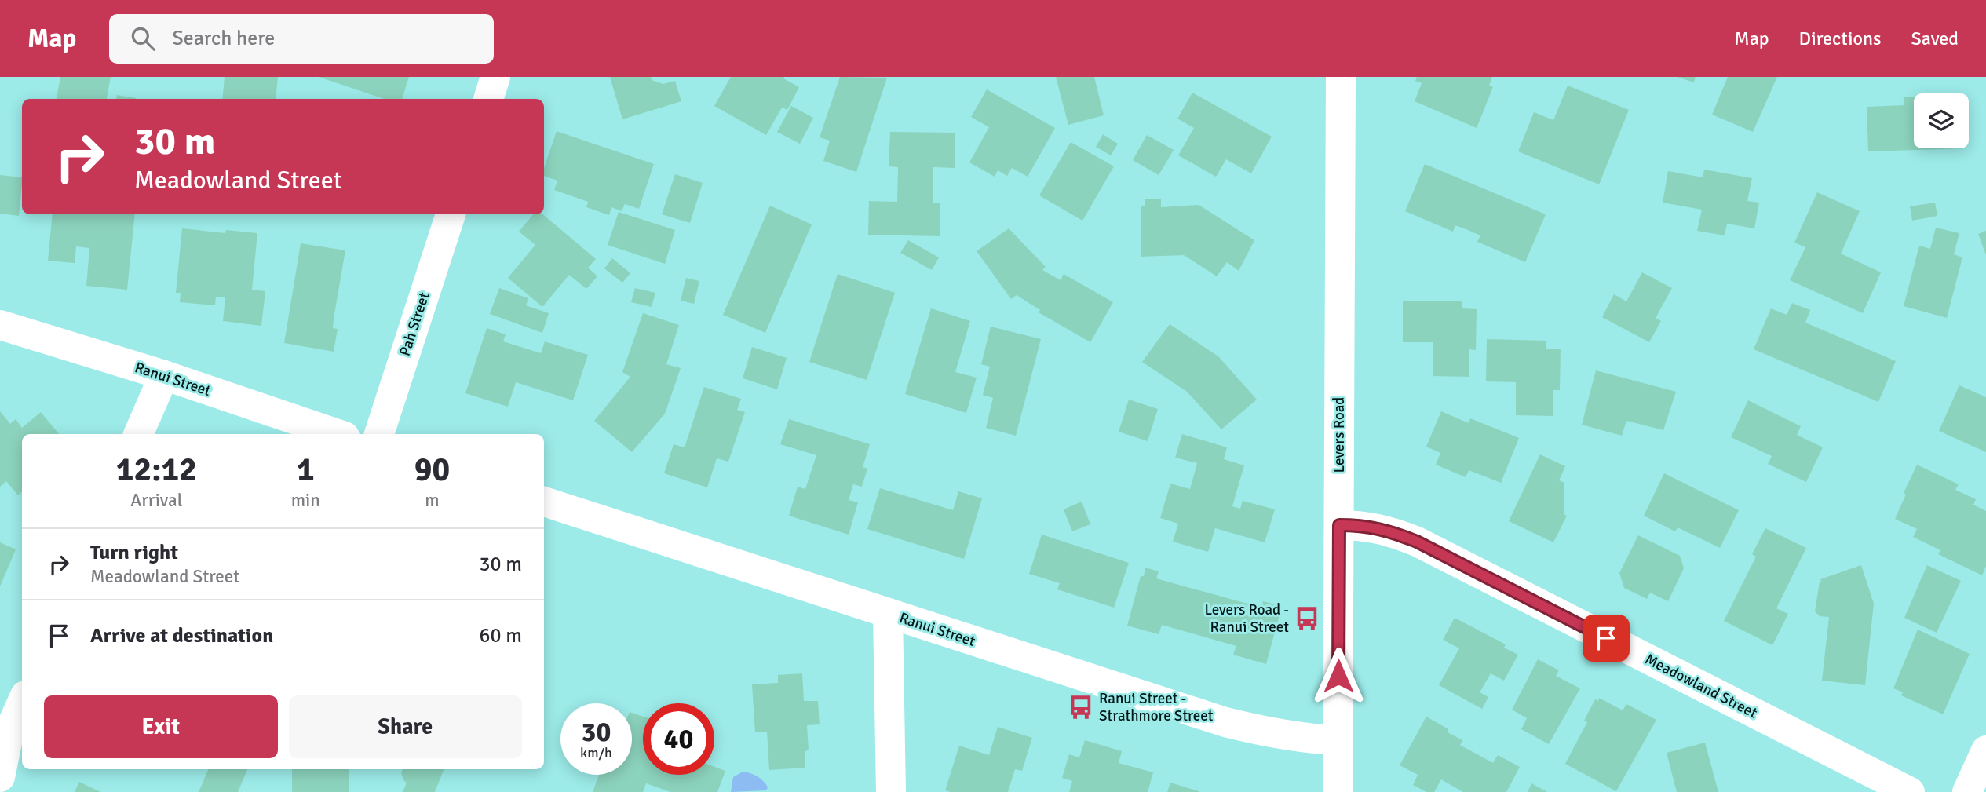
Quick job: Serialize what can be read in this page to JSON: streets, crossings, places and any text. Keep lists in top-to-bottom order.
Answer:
{
  "streets": {
    "street": [
      "Pah Street",
      "Ranui Street",
      "Levers Road",
      "Meadowland Street"
    ]
  },
  "crossings": [
    ["Ranui Street", "Levers Road"],
    ["Levers Road", "Meadowland Street"]
  ],
  "places": {
    "bus stop": ["Levers Road - Ranui Street", "Ranui Street - Strathmore Street"]
  },
  "page": {
    "header": "Map",
    "search": "Search here",
    "nav": ["Map", "Directions", "Saved"],
    "turn": ["30 m", "Meadowland Street"],
    "eta": [
      "12:12",
      "Arrival",
      "1",
      "min",
      "90",
      "m"
    ],
    "list": [
      {
        "name": "Turn right",
        "note": "Meadowland Street",
        "value": "30 m"
      },
      {
        "name": "Arrive at destination",
        "value": "60 m"
      }
    ],
    "buttons": ["Exit", "Share"],
    "speed": "30 km/h",
    "limit": "40"
  }
}
